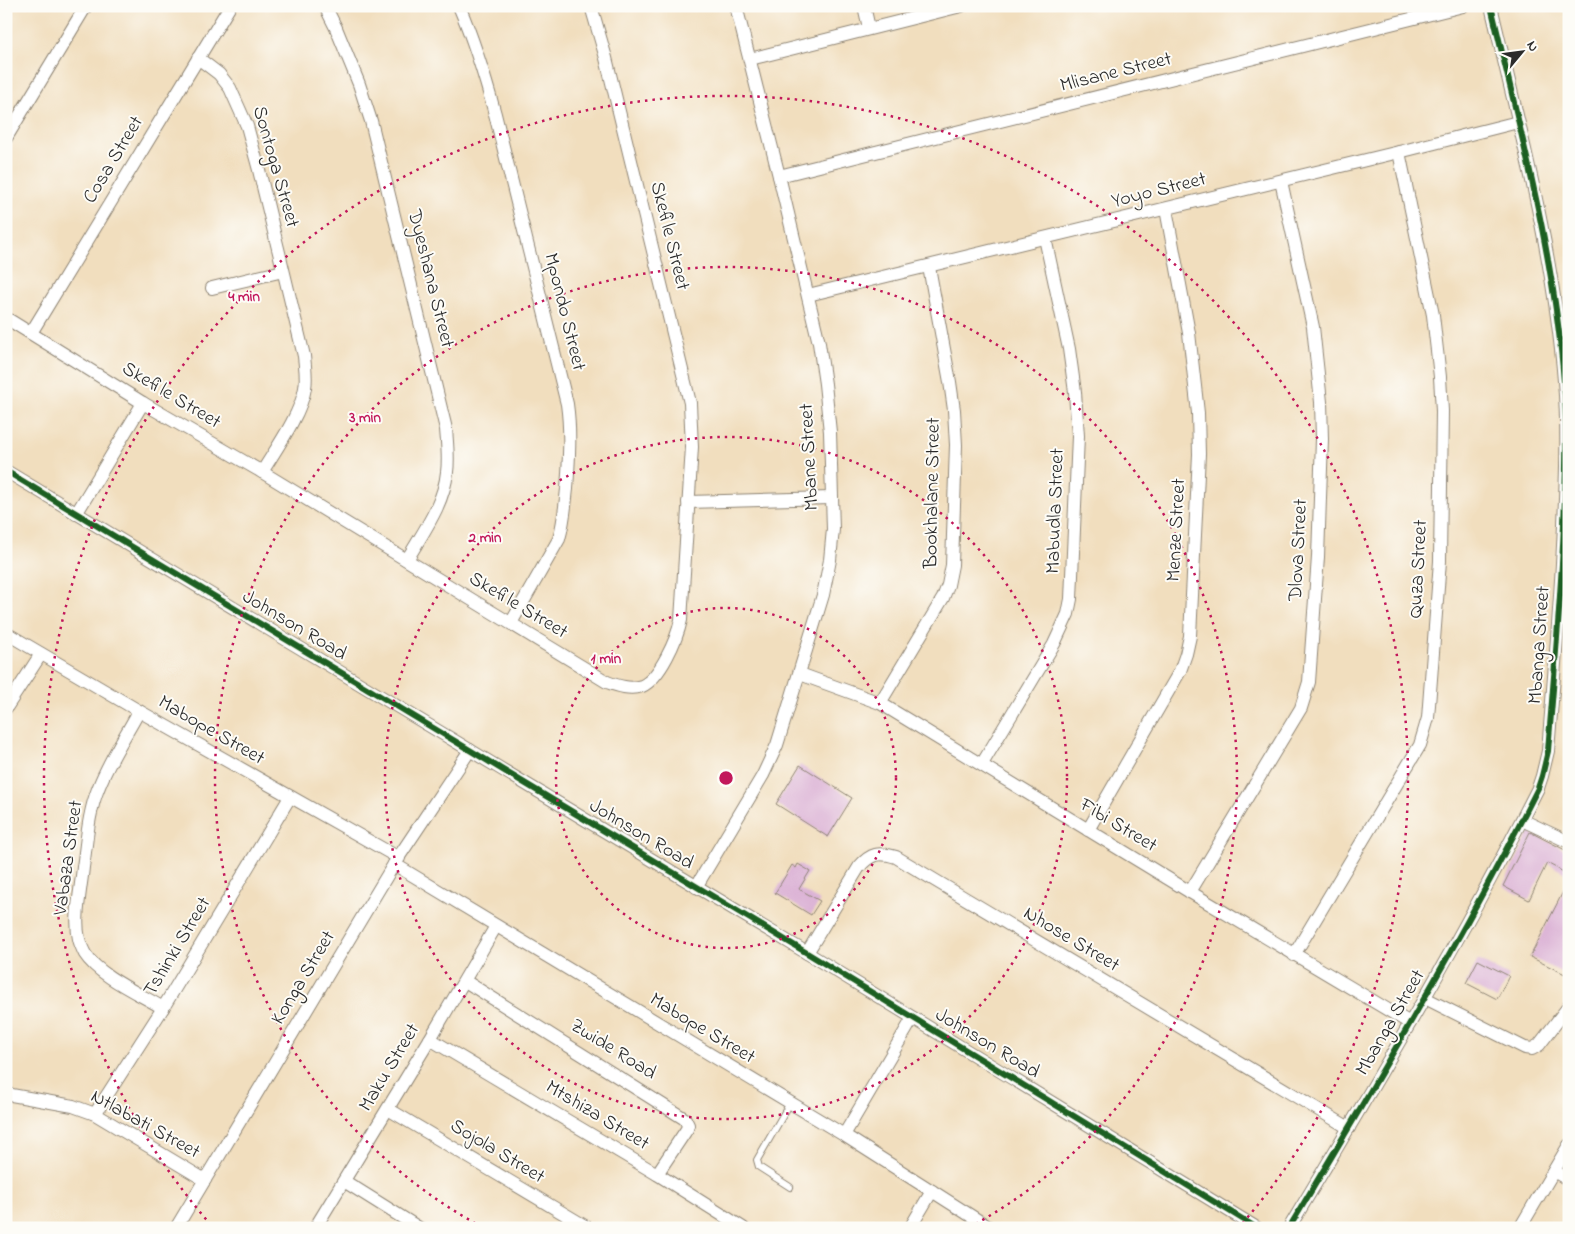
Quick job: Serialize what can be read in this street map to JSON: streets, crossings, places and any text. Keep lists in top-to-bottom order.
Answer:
{
  "streets": {
    "street": [
      "Mlisane Street",
      "Cosa Street",
      "Sontoga Street",
      "Yoyo Street",
      "Skefile Street",
      "Dyeshana Street",
      "Mpondo Street",
      "Mbane Street",
      "Bookhalane Street",
      "Mabudla Street",
      "Menze Street",
      "Dlova Street",
      "Quza Street",
      "Johnson Road",
      "Mbanga Street",
      "Mabope Street",
      "Fibi Street",
      "Vabaza Street",
      "Nhose Street",
      "Tshinki Street",
      "Konga Street",
      "Zwide Road",
      "Maku Street",
      "Mtshiza Street",
      "Ntlabati Street",
      "Sojola Street"
    ]
  },
  "crossings": [
    ["Mlisane Street", "Mbane Street"],
    ["Cosa Street", "Sontoga Street"],
    ["Cosa Street", "Skefile Street"],
    ["Sontoga Street", "Skefile Street"],
    ["Yoyo Street", "Mbane Street"],
    ["Yoyo Street", "Bookhalane Street"],
    ["Yoyo Street", "Mabudla Street"],
    ["Yoyo Street", "Menze Street"],
    ["Yoyo Street", "Dlova Street"],
    ["Yoyo Street", "Quza Street"],
    ["Yoyo Street", "Mbanga Street"],
    ["Skefile Street", "Dyeshana Street"],
    ["Skefile Street", "Mpondo Street"],
    ["Mbane Street", "Johnson Road"],
    ["Mbane Street", "Fibi Street"],
    ["Bookhalane Street", "Fibi Street"],
    ["Mabudla Street", "Fibi Street"],
    ["Menze Street", "Fibi Street"],
    ["Dlova Street", "Fibi Street"],
    ["Quza Street", "Fibi Street"],
    ["Johnson Road", "Nhose Street"],
    ["Johnson Road", "Konga Street"],
    ["Mbanga Street", "Fibi Street"],
    ["Mbanga Street", "Nhose Street"],
    ["Mabope Street", "Vabaza Street"],
    ["Mabope Street", "Tshinki Street"],
    ["Mabope Street", "Konga Street"],
    ["Mabope Street", "Maku Street"],
    ["Vabaza Street", "Tshinki Street"],
    ["Tshinki Street", "Ntlabati Street"],
    ["Konga Street", "Ntlabati Street"],
    ["Zwide Road", "Maku Street"],
    ["Zwide Road", "Mtshiza Street"],
    ["Maku Street", "Mtshiza Street"],
    ["Maku Street", "Sojola Street"]
  ],
  "north": "top right",
  "rings": [
    "4 min",
    "3 min",
    "2 min",
    "1 min"
  ]
}
